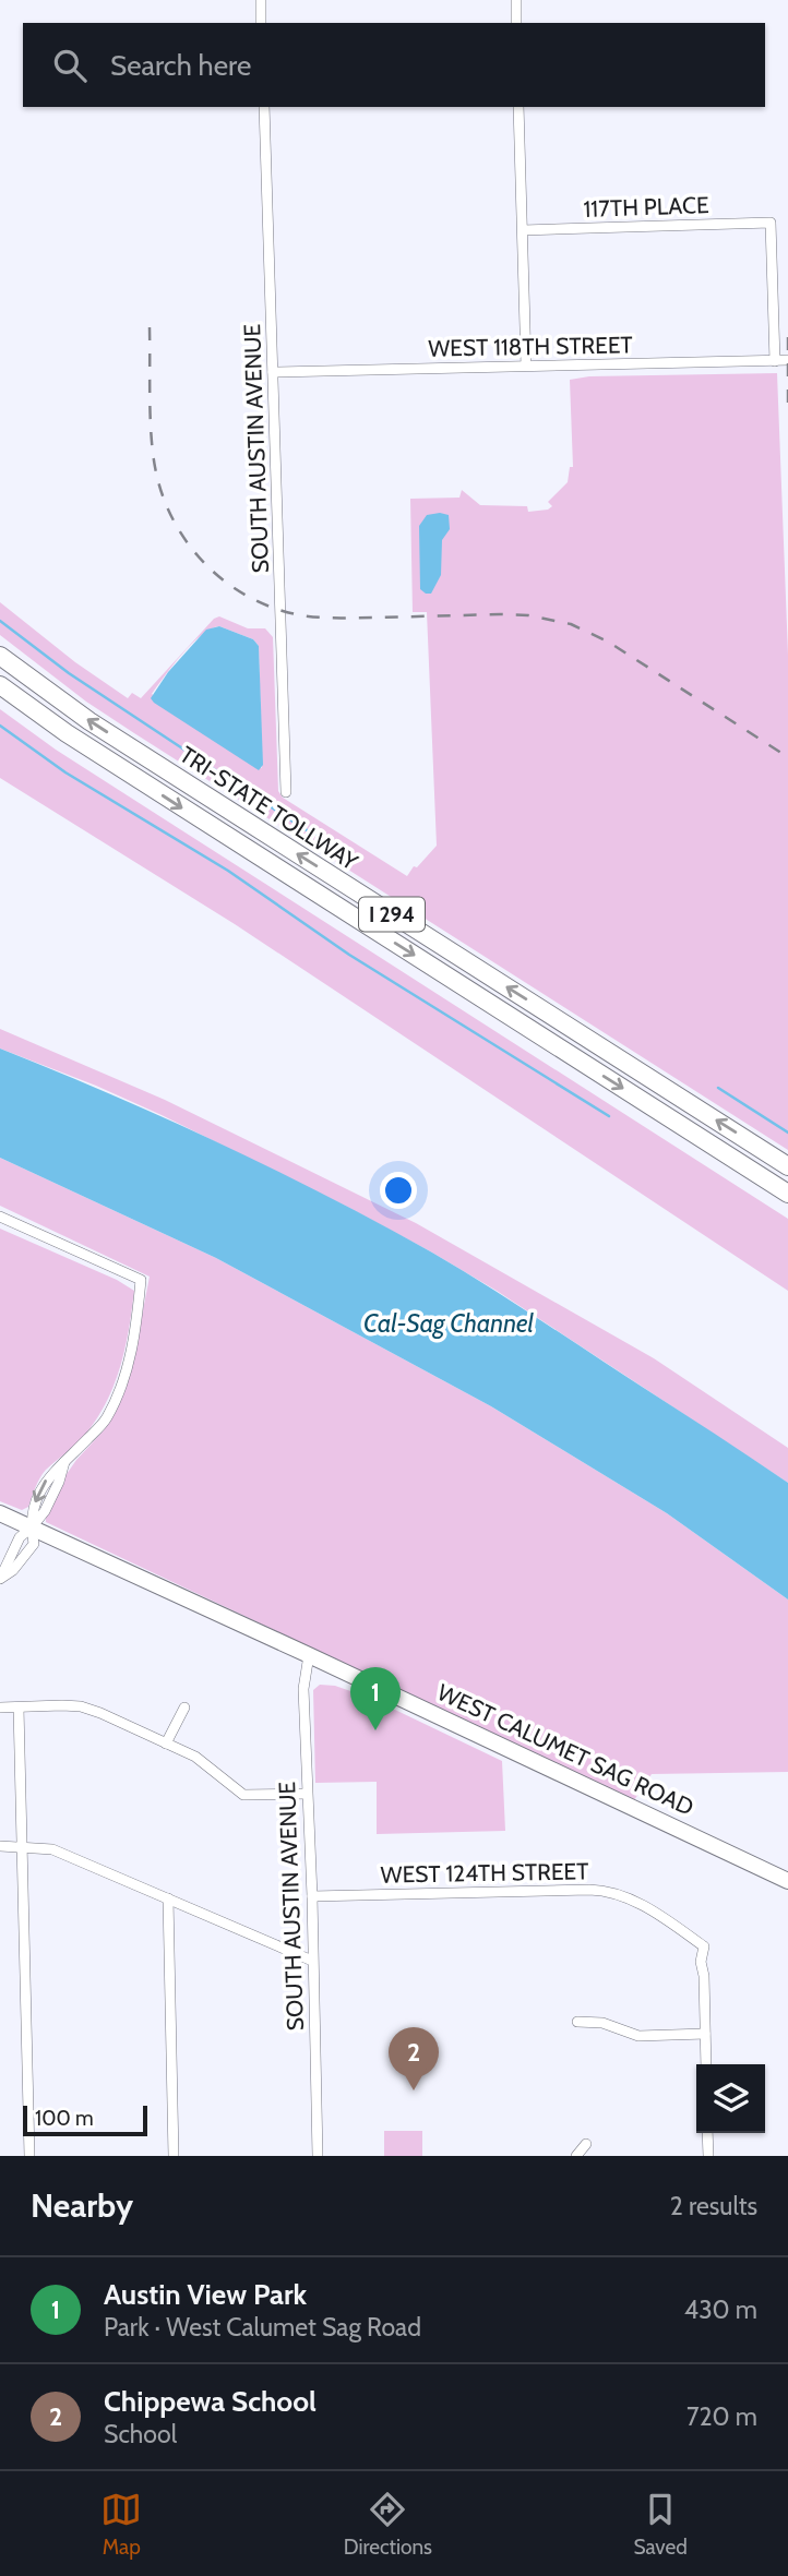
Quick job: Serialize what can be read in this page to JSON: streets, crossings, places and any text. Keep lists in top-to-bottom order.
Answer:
{
  "streets": {
    "highway": ["TRI-STATE TOLLWAY", "I 294"],
    "main road": ["WEST CALUMET SAG ROAD"],
    "street": [
      "117TH PLACE",
      "WEST 118TH STREET",
      "SOUTH AUSTIN AVENUE",
      "WEST 124TH STREET"
    ]
  },
  "crossings": [
    ["117TH PLACE", "WEST 118TH STREET"],
    ["WEST 118TH STREET", "SOUTH AUSTIN AVENUE"],
    ["SOUTH AUSTIN AVENUE", "WEST CALUMET SAG ROAD"],
    ["SOUTH AUSTIN AVENUE", "WEST 124TH STREET"]
  ],
  "water": ["Cal-Sag Channel"],
  "scale_bar": "100 m",
  "page": {
    "search": "Search here",
    "pins": ["1", "2"],
    "scale": "100 m",
    "heading": ["Nearby", "2 results"],
    "list": [
      {
        "mark": "1",
        "name": "Austin View Park",
        "note": "Park · West Calumet Sag Road",
        "value": "430 m"
      },
      {
        "mark": "2",
        "name": "Chippewa School",
        "note": "School",
        "value": "720 m"
      }
    ],
    "nav": ["Map", "Directions", "Saved"]
  }
}
